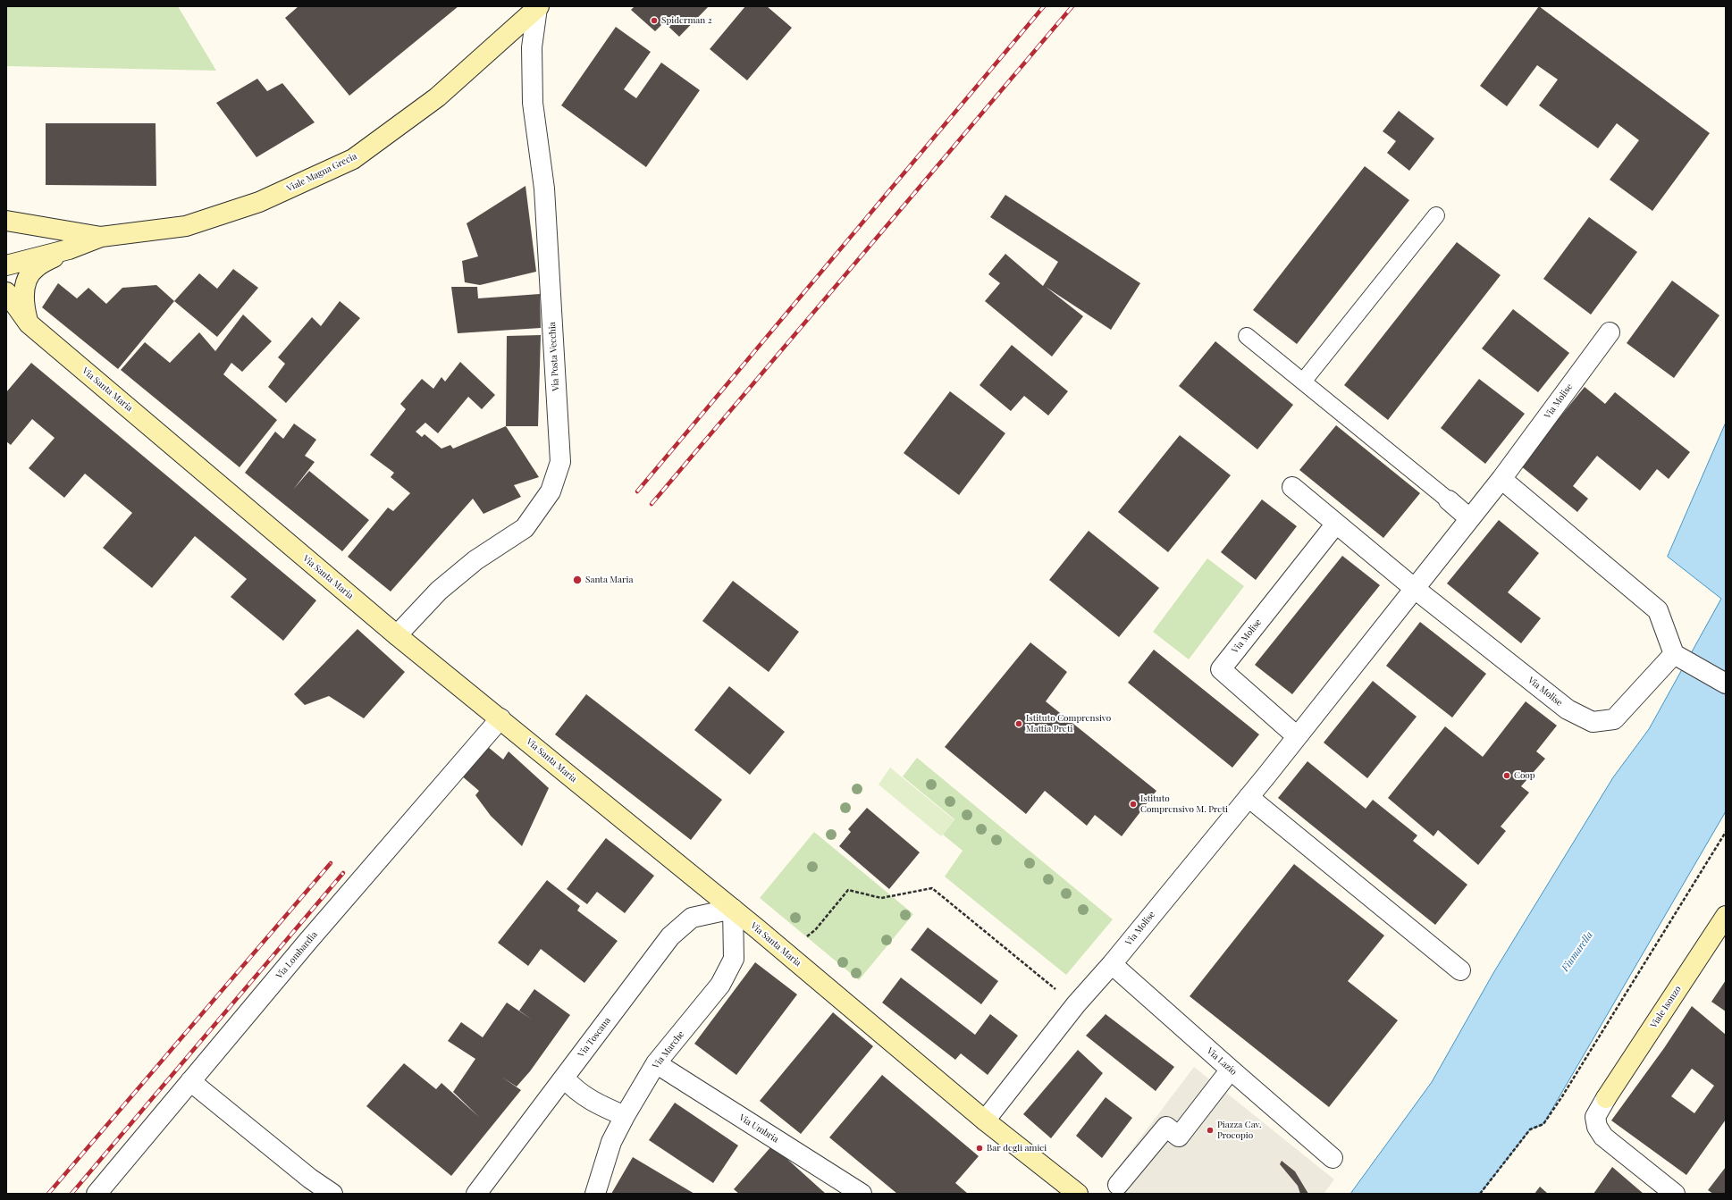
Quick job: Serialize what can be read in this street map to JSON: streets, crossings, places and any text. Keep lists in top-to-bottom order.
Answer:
{
  "streets": {
    "street": [
      "Viale Magna Grecia",
      "Via Posta Vecchia",
      "Via Santa Maria",
      "Via Molise",
      "Via Lombardia",
      "Viale Isonzo",
      "Via Toscana",
      "Via Marche",
      "Via Lazio",
      "Via Umbria"
    ]
  },
  "crossings": [
    ["Viale Magna Grecia", "Via Posta Vecchia"],
    ["Via Posta Vecchia", "Via Santa Maria"],
    ["Via Santa Maria", "Via Molise"],
    ["Via Santa Maria", "Via Lombardia"],
    ["Via Santa Maria", "Via Toscana"],
    ["Via Santa Maria", "Via Marche"],
    ["Via Molise", "Via Lazio"],
    ["Via Toscana", "Via Marche"],
    ["Via Marche", "Via Umbria"]
  ],
  "water": ["Fiumarella"],
  "places": [
    "Spiderman 2",
    "Santa Maria",
    "Istituto Comprensivo Mattia Preti",
    "Coop",
    "Istituto Comprensivo M. Preti",
    "Piazza Cav. Procopio",
    "Bar degli amici"
  ]
}
